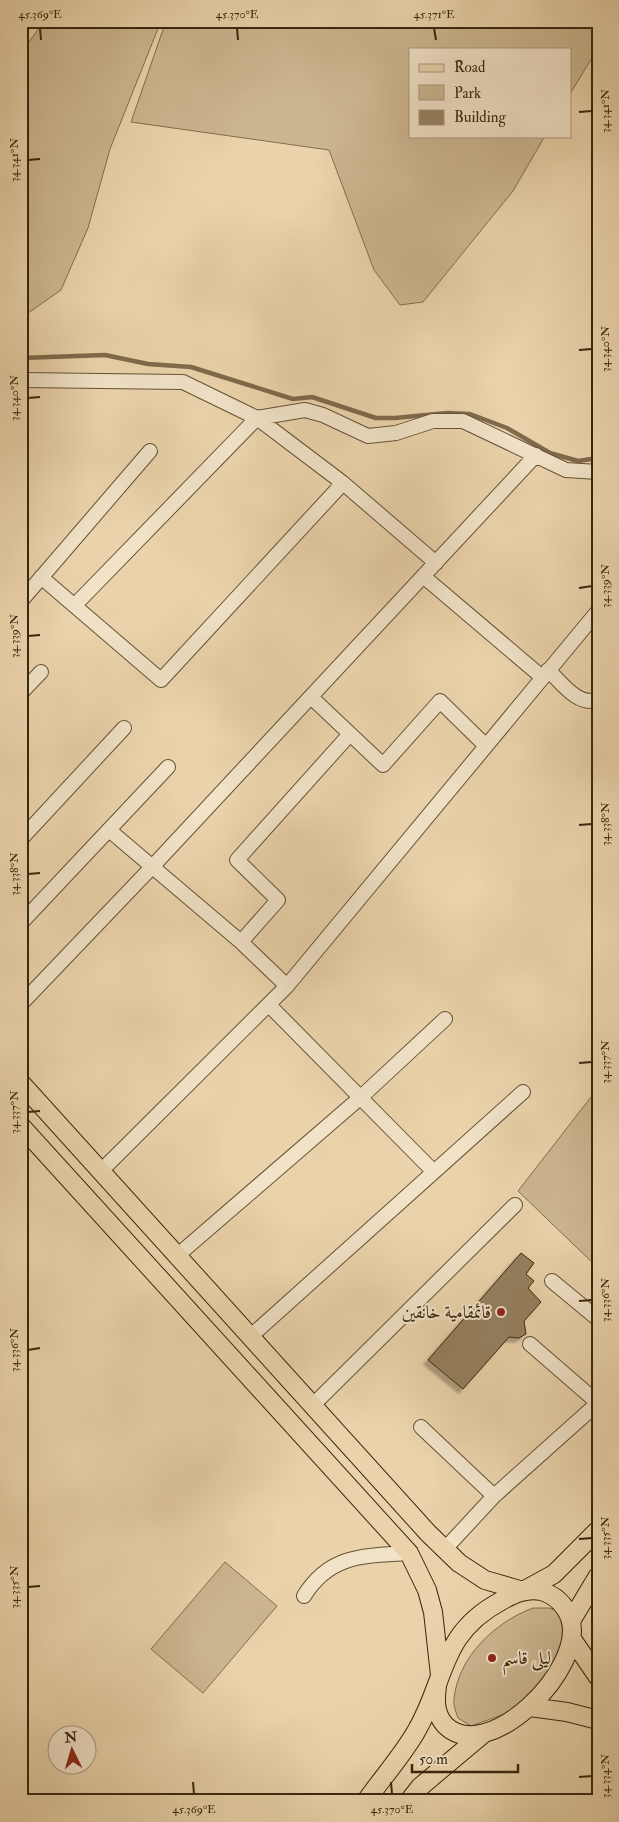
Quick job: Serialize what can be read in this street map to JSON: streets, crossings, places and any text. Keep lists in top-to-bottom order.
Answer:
{
  "places": ["قائمقامية خانقين", "ليلى قاسم"],
  "legend": ["Road", "Park", "Building"],
  "scale_bar": "50 m",
  "north": "top",
  "coordinates": [
    "45.369°E",
    "45.370°E",
    "45.371°E",
    "34.341°N",
    "34.340°N",
    "34.339°N",
    "34.338°N",
    "34.337°N",
    "34.336°N",
    "34.335°N",
    "34.334°N"
  ]
}
